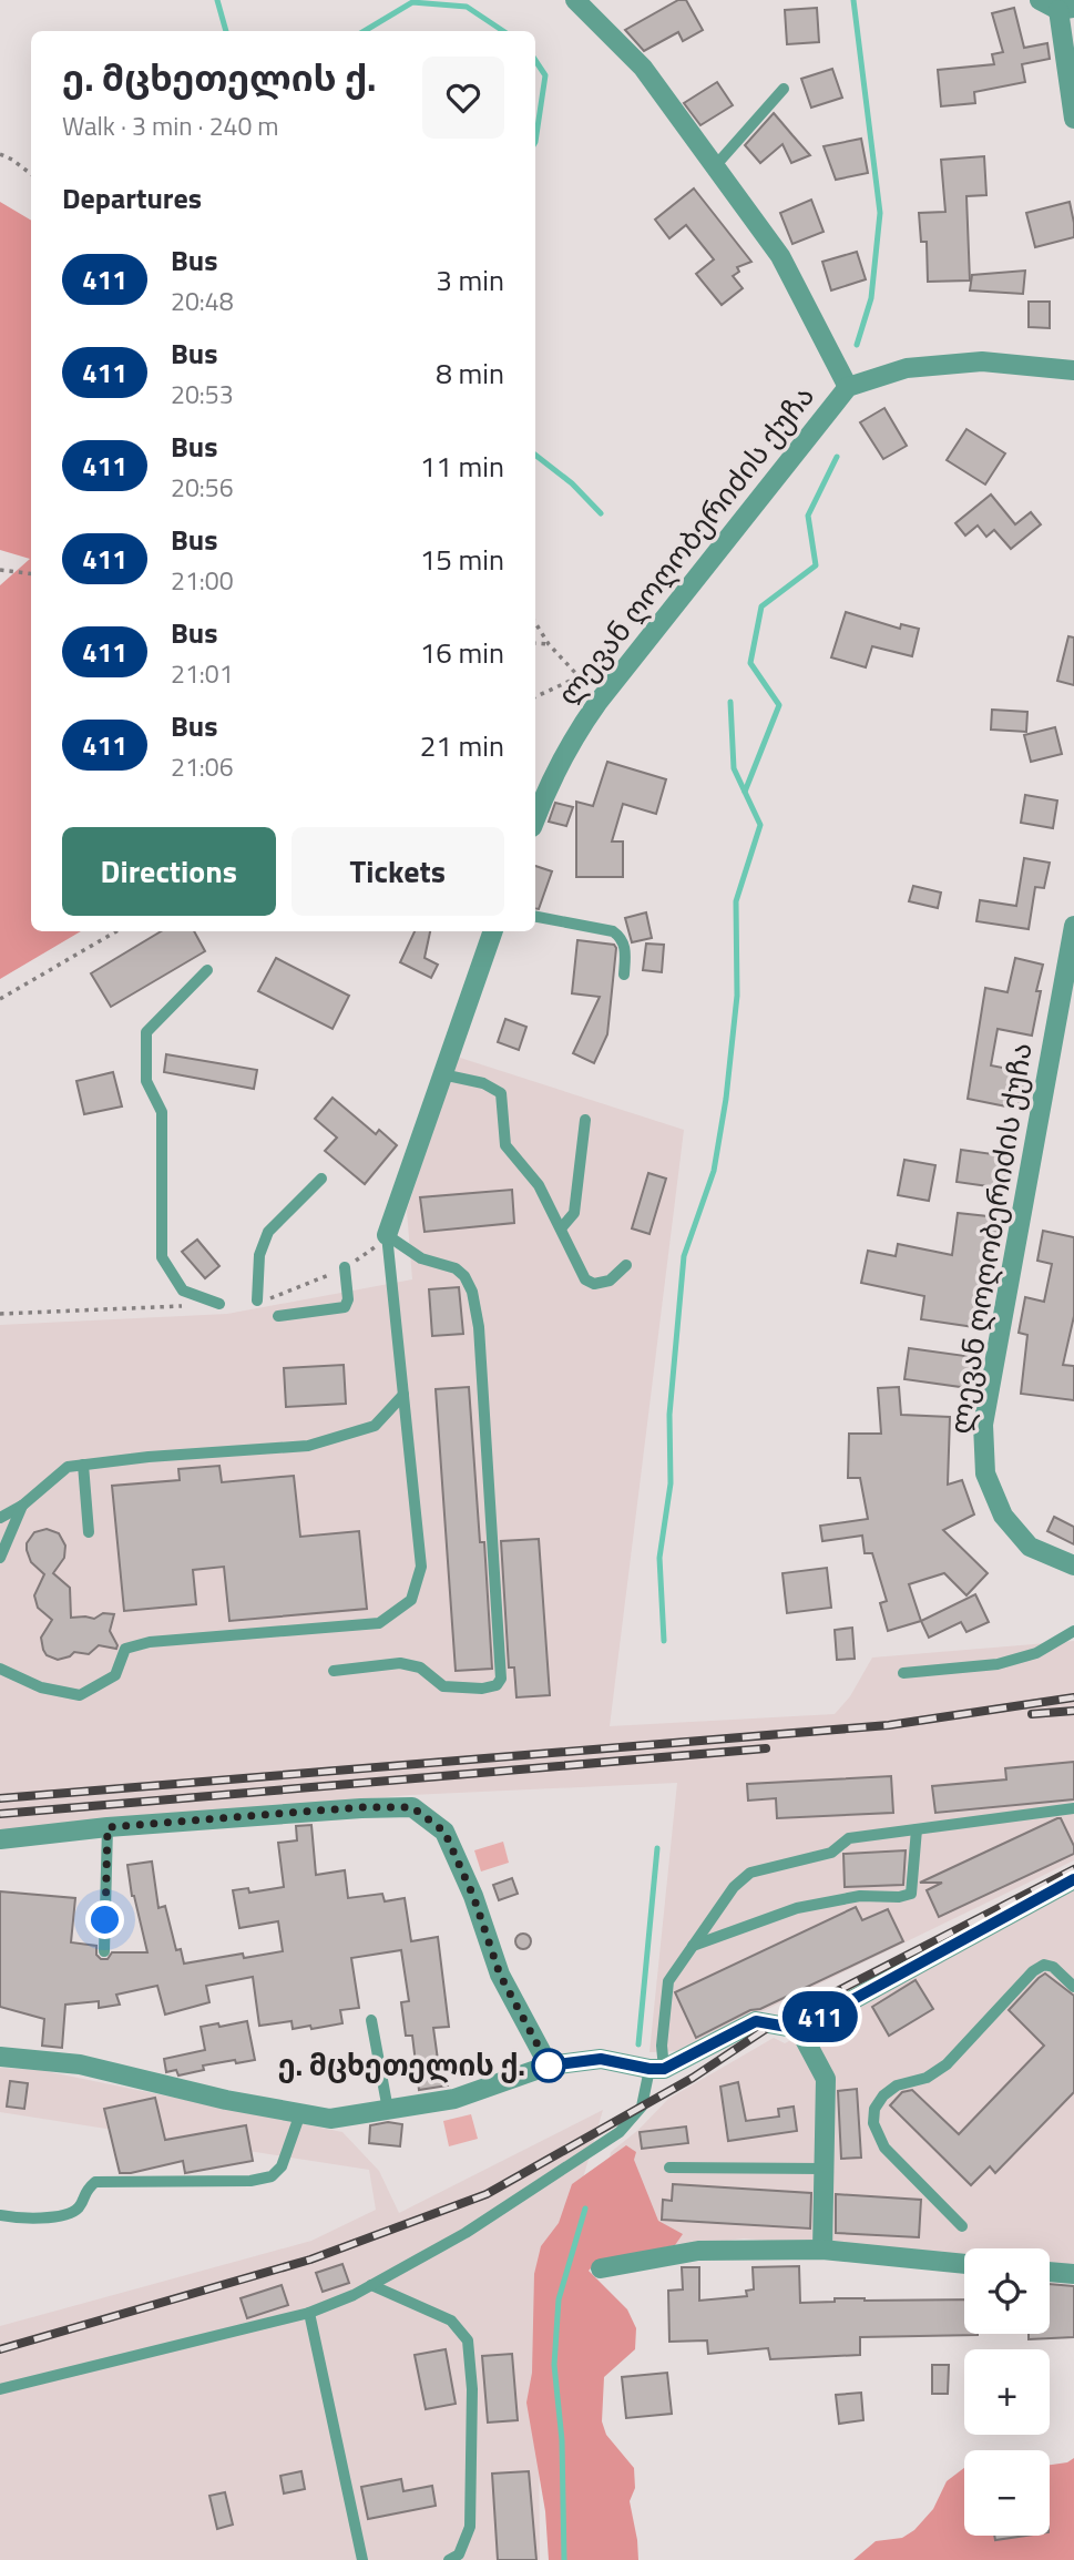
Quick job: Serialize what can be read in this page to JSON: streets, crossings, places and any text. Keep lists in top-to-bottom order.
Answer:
{
  "streets": {
    "street": ["ლევან ღოღობერიძის ქუჩა"]
  },
  "places": ["ე. მცხეთელის ქ."],
  "lines": ["bus line 411"],
  "page": {
    "on_map": "411",
    "heading": [
      ["ე. მცხეთელის ქ.", "Walk · 3 min · 240 m"],
      "Departures"
    ],
    "list": [
      {
        "mark": "411",
        "name": "Bus",
        "note": "20:48",
        "value": "3 min"
      },
      {
        "mark": "411",
        "name": "Bus",
        "note": "20:53",
        "value": "8 min"
      },
      {
        "mark": "411",
        "name": "Bus",
        "note": "20:56",
        "value": "11 min"
      },
      {
        "mark": "411",
        "name": "Bus",
        "note": "21:00",
        "value": "15 min"
      },
      {
        "mark": "411",
        "name": "Bus",
        "note": "21:01",
        "value": "16 min"
      },
      {
        "mark": "411",
        "name": "Bus",
        "note": "21:06",
        "value": "21 min"
      }
    ],
    "buttons": ["Directions", "Tickets"],
    "map_buttons": ["+", "−"]
  }
}
